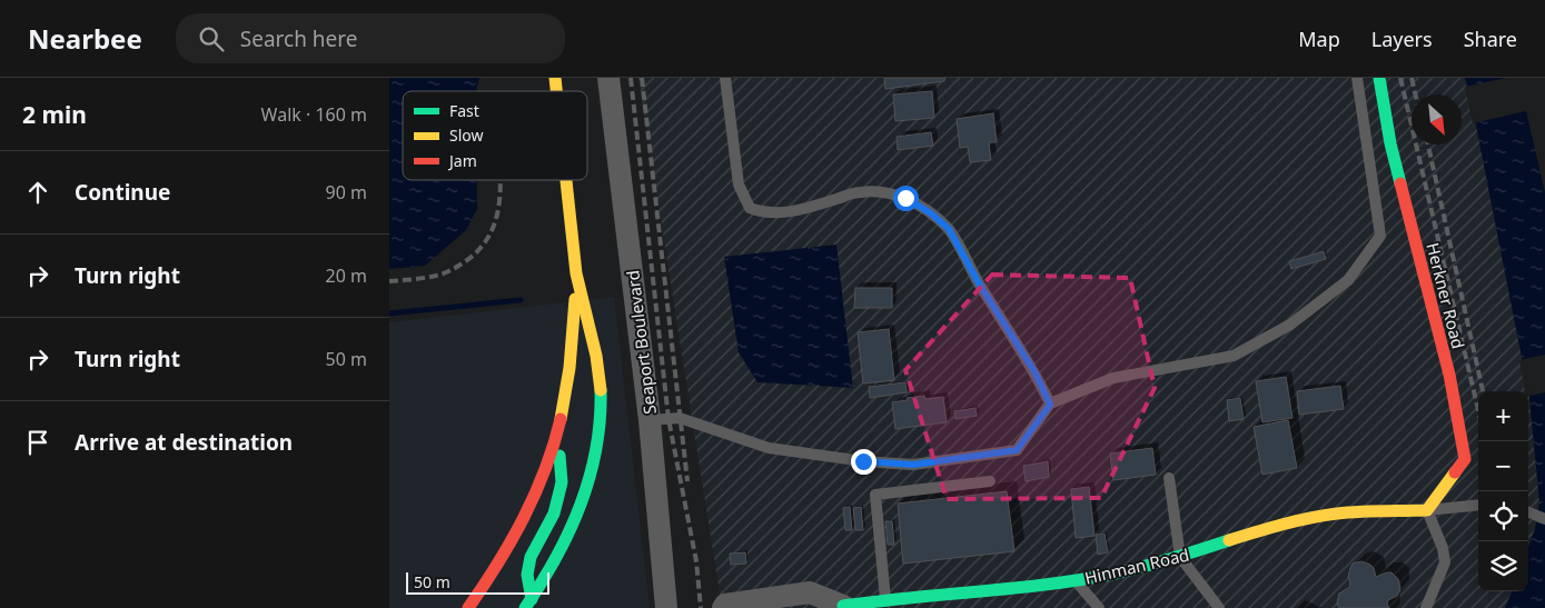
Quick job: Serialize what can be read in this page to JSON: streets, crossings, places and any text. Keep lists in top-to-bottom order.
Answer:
{
  "streets": {
    "main road": ["Herkner Road", "Hinman Road"],
    "street": ["Seaport Boulevard"]
  },
  "crossings": [
    ["Herkner Road", "Hinman Road"]
  ],
  "legend": ["Fast", "Slow", "Jam"],
  "scale_bar": "50 m",
  "north": "bottom right",
  "page": {
    "header": "Nearbee",
    "search": "Search here",
    "nav": ["Map", "Layers", "Share"],
    "heading": ["2 min", "Walk · 160 m"],
    "list": [
      ["Continue", "90 m"],
      ["Turn right", "20 m"],
      ["Turn right", "50 m"],
      "Arrive at destination"
    ],
    "map_buttons": ["+", "−"],
    "scale": "50 m"
  }
}
